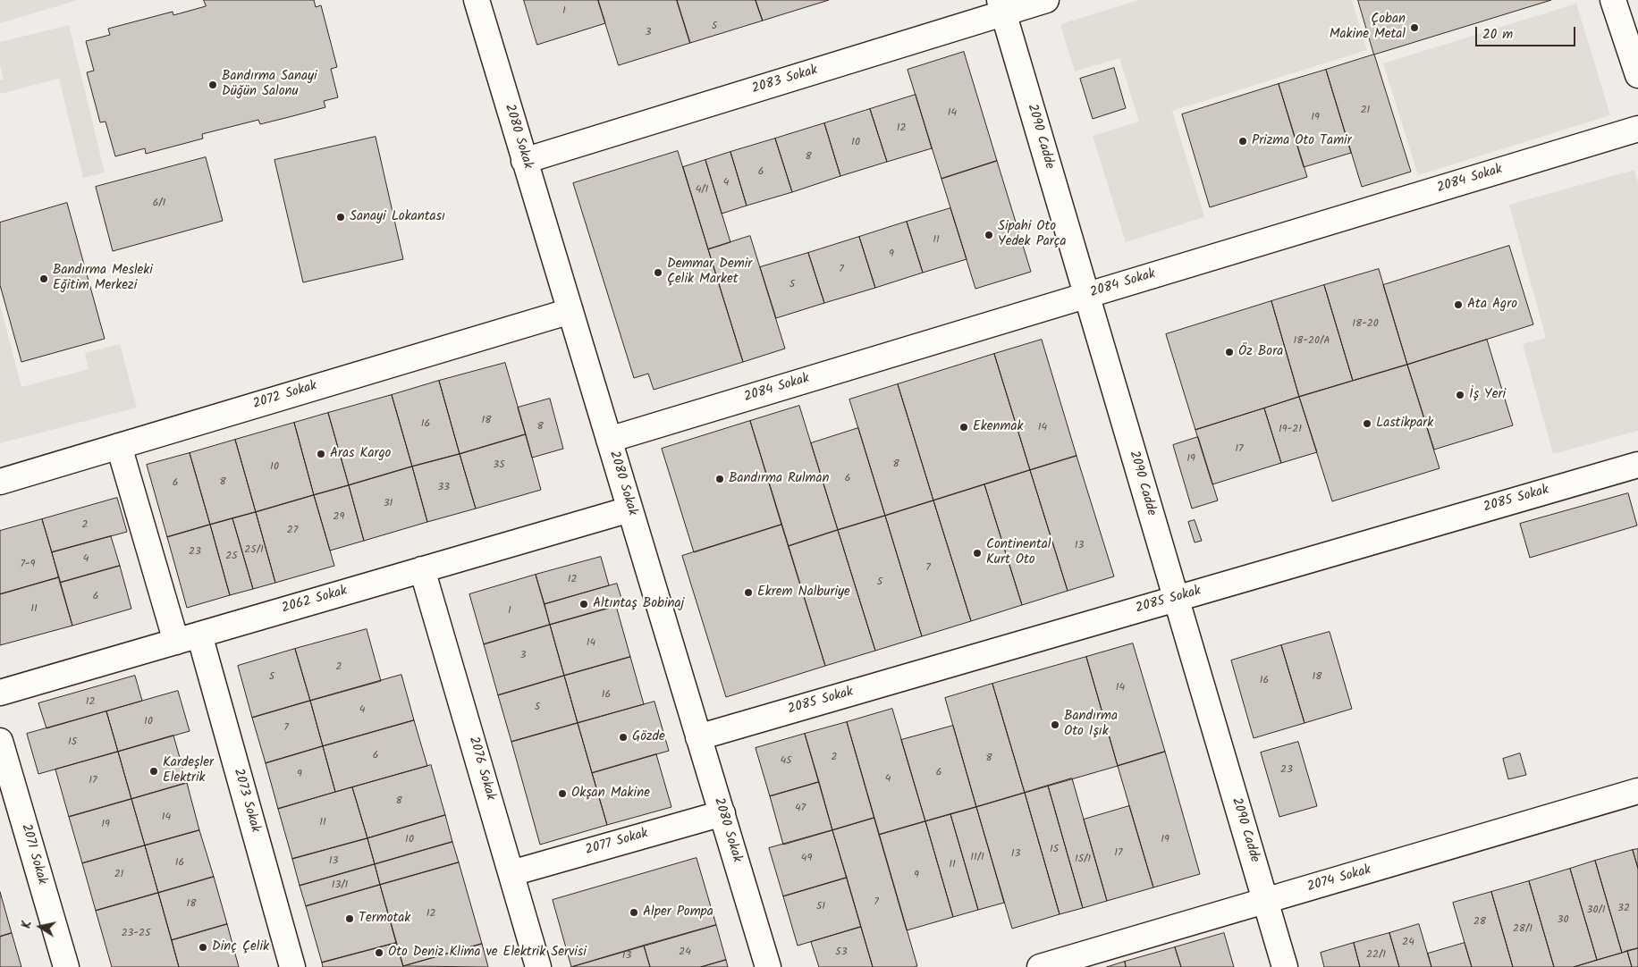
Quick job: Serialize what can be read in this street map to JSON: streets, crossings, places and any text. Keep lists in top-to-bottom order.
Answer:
{
  "streets": {
    "street": [
      "2083 Sokak",
      "2080 Sokak",
      "2090 Cadde",
      "2084 Sokak",
      "2072 Sokak",
      "2085 Sokak",
      "2062 Sokak",
      "2076 Sokak",
      "2073 Sokak",
      "2077 Sokak",
      "2071 Sokak",
      "2074 Sokak"
    ]
  },
  "crossings": [
    ["2083 Sokak", "2080 Sokak"],
    ["2083 Sokak", "2090 Cadde"],
    ["2080 Sokak", "2084 Sokak"],
    ["2080 Sokak", "2072 Sokak"],
    ["2080 Sokak", "2085 Sokak"],
    ["2080 Sokak", "2062 Sokak"],
    ["2080 Sokak", "2077 Sokak"],
    ["2090 Cadde", "2084 Sokak"],
    ["2090 Cadde", "2085 Sokak"],
    ["2090 Cadde", "2074 Sokak"],
    ["2062 Sokak", "2076 Sokak"],
    ["2062 Sokak", "2073 Sokak"],
    ["2076 Sokak", "2077 Sokak"]
  ],
  "places": [
    "Çoban Makine Metal",
    "Bandırma Sanayi Düğün Salonu",
    "Prizma Oto Tamir",
    "Sanayi Lokantası",
    "Sipahi Oto Yedek Parça",
    "Demmar Demir Çelik Market",
    "Bandırma Mesleki Eğitim Merkezi",
    "Ata Agro",
    "Öz Bora",
    "İş Yeri",
    "Lastikpark",
    "Ekenmak",
    "Aras Kargo",
    "Bandırma Rulman",
    "Continental Kurt Oto",
    "Ekrem Nalburiye",
    "Altıntaş Bobinaj",
    "Bandırma Oto Işık",
    "Gözde",
    "Kardeşler Elektrik",
    "Okşan Makine",
    "Alper Pompa",
    "Termotak",
    "Dinç Çelik",
    "Oto Deniz Klima ve Elektrik Servisi"
  ],
  "house_numbers": [
    "1",
    "5",
    "3",
    "21",
    "14",
    "19",
    "12",
    "10",
    "8",
    "6",
    "4",
    "4/1",
    "6/1",
    "11",
    "9",
    "7",
    "5",
    "18-20",
    "18-20/A",
    "18",
    "16",
    "8",
    "14",
    "19-21",
    "17",
    "19",
    "8",
    "35",
    "10",
    "6",
    "8",
    "6",
    "33",
    "31",
    "29",
    "2",
    "27",
    "13",
    "25/1",
    "23",
    "25",
    "4",
    "7-9",
    "7",
    "12",
    "5",
    "6",
    "11",
    "1",
    "14",
    "3",
    "2",
    "5",
    "18",
    "16",
    "14",
    "16",
    "12",
    "5",
    "4",
    "10",
    "7",
    "15",
    "6",
    "2",
    "8",
    "45",
    "23",
    "6",
    "9",
    "4",
    "17",
    "8",
    "47",
    "14",
    "11",
    "19",
    "10",
    "19",
    "15",
    "17",
    "13",
    "11/1",
    "49",
    "15/1",
    "13",
    "16",
    "11",
    "21",
    "9",
    "13/1",
    "7",
    "18",
    "51",
    "32",
    "30/1",
    "12",
    "30",
    "28",
    "28/1",
    "23-25",
    "24",
    "24",
    "53",
    "22/1",
    "13"
  ],
  "scale_bar": "20 m",
  "north": "left"
}
